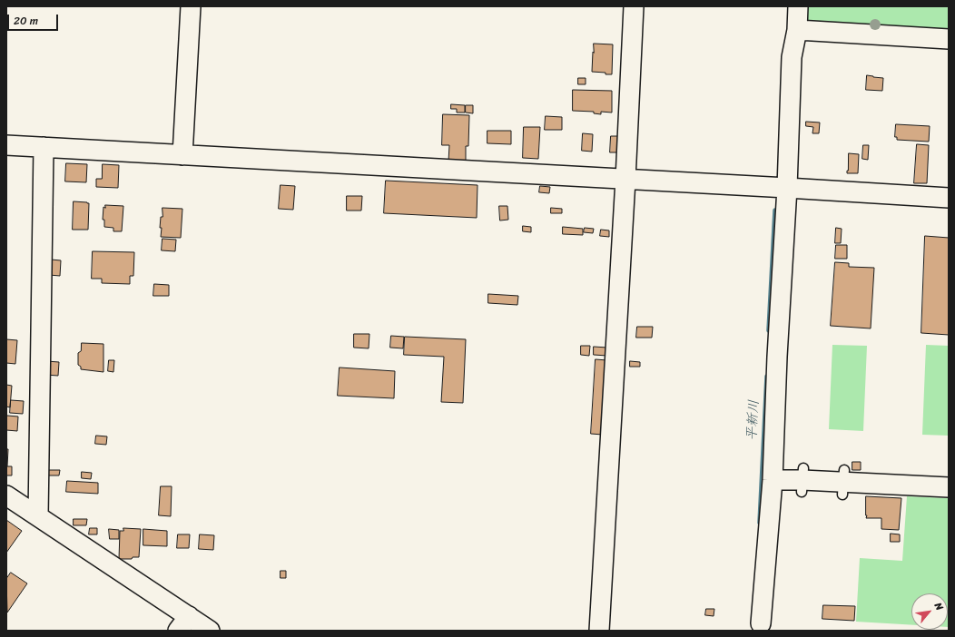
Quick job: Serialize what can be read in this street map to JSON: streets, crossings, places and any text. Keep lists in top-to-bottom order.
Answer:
{
  "water": ["平新川"],
  "scale_bar": "20 m",
  "north": "top right"
}
